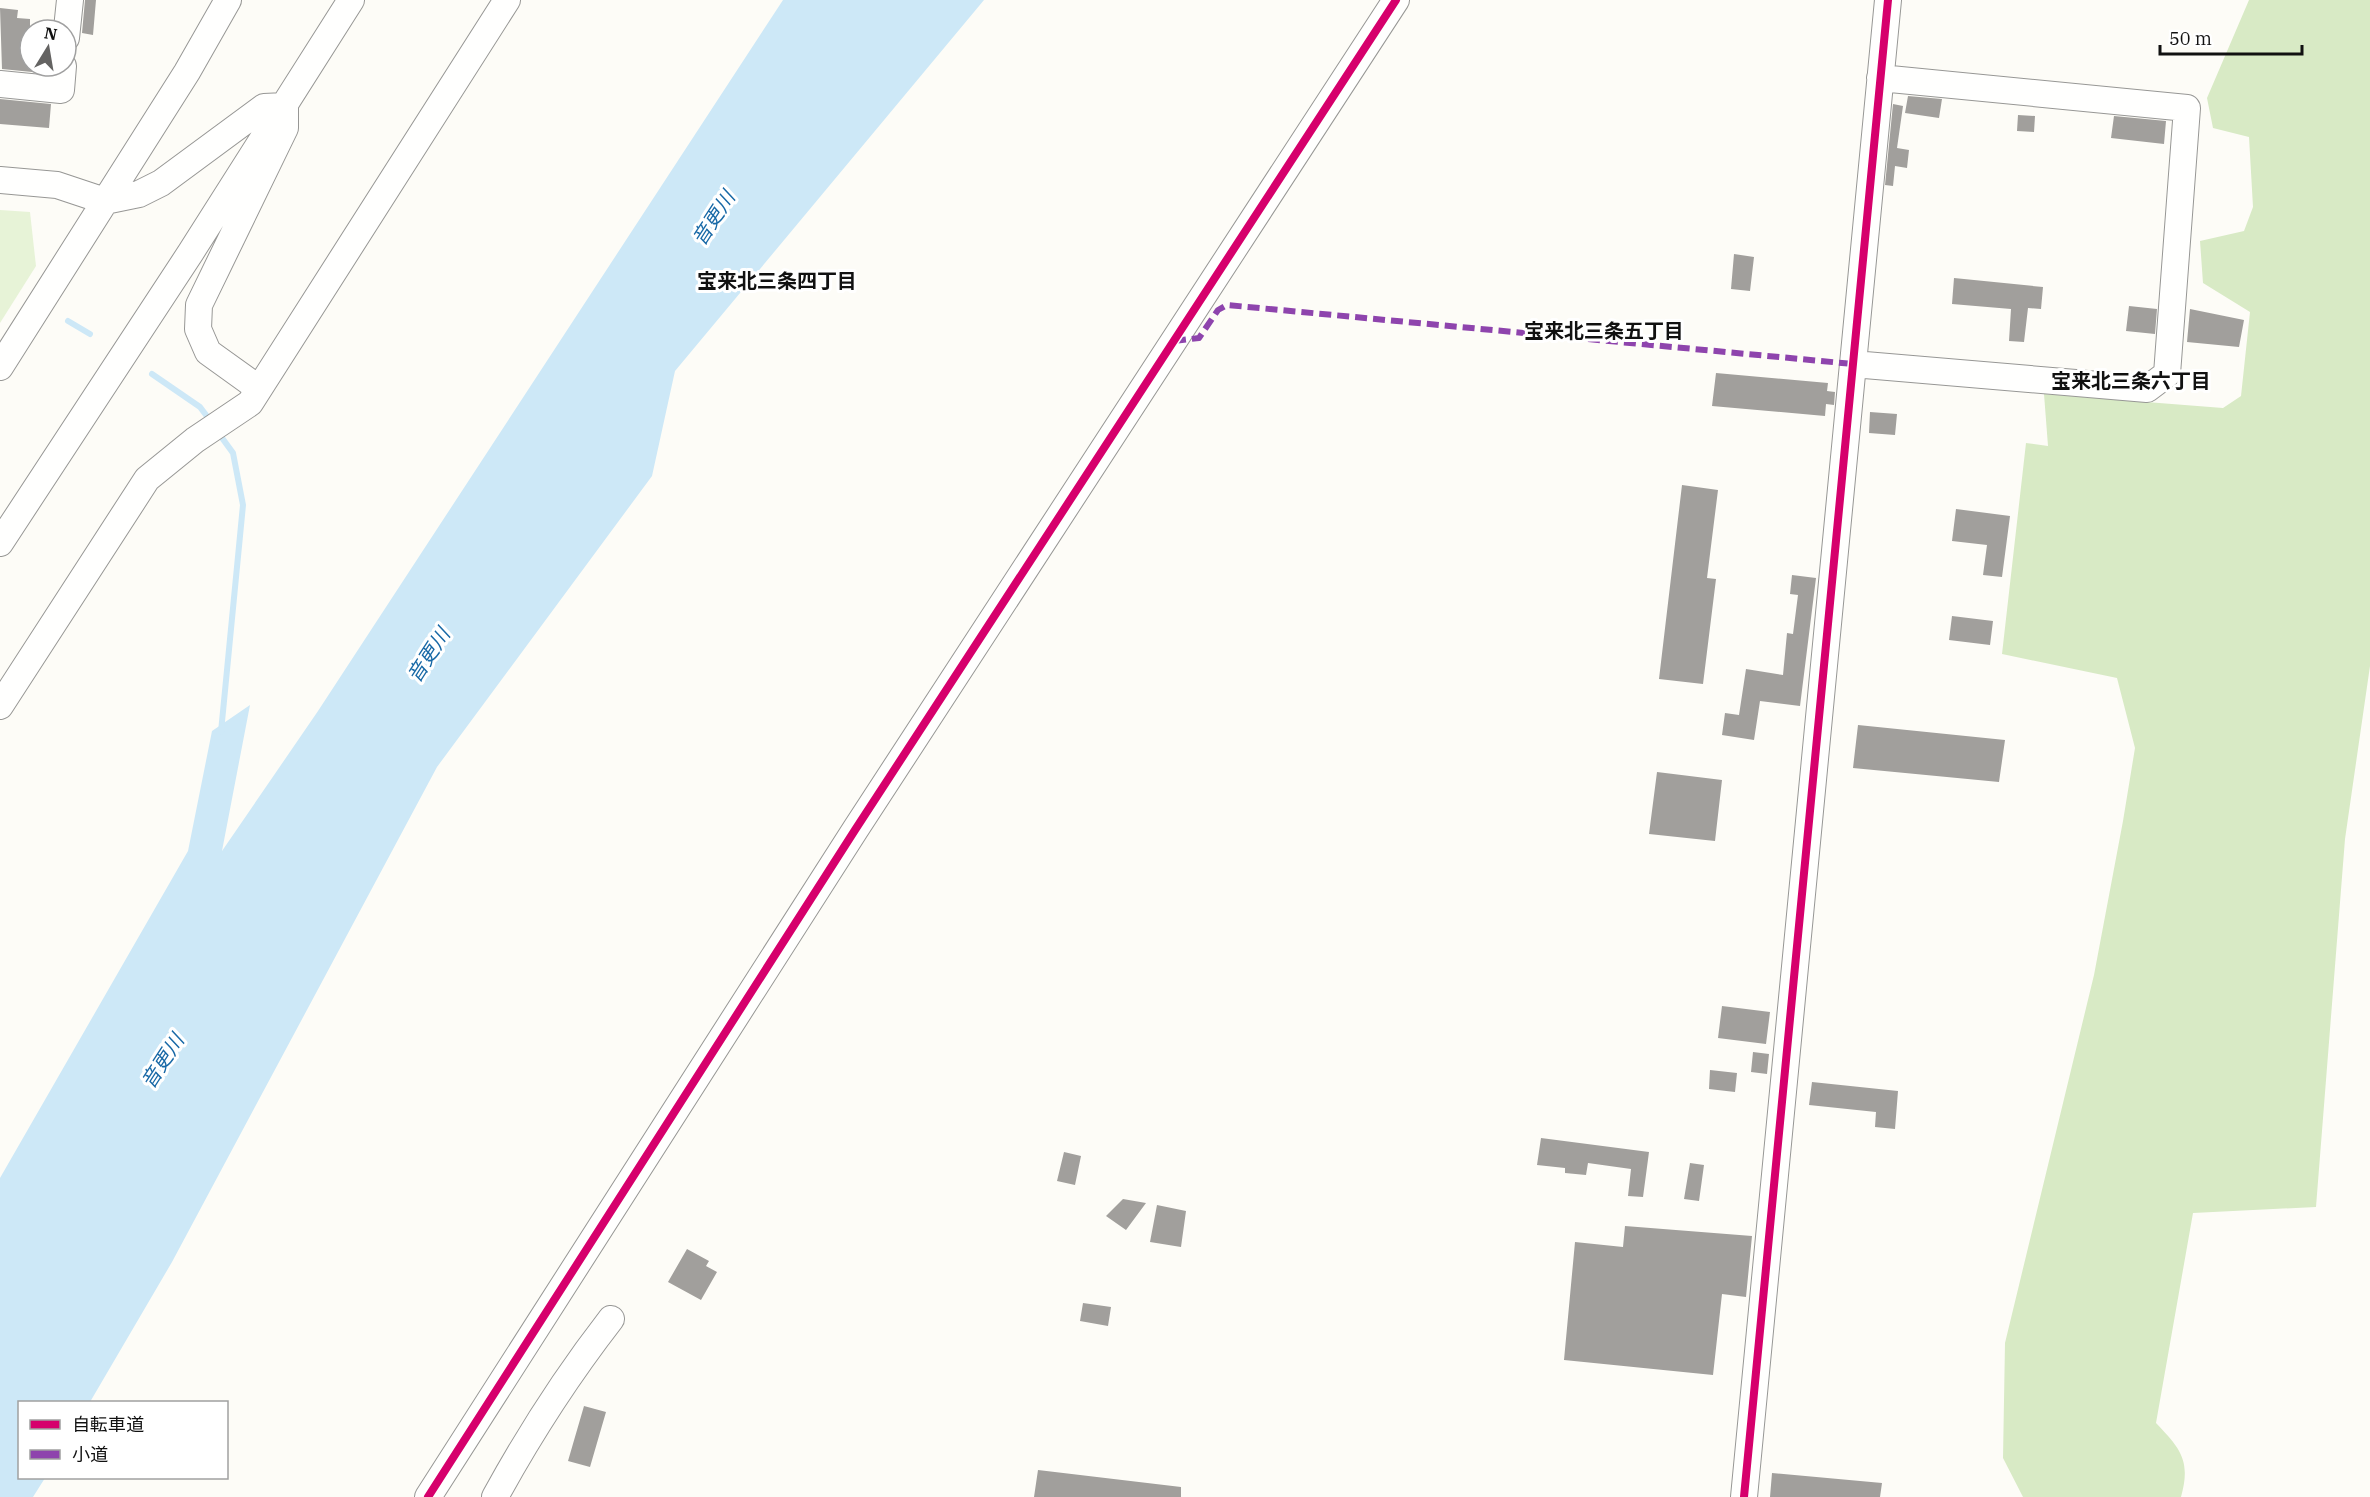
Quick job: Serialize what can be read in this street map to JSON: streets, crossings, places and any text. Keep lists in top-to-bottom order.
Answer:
{
  "districts": ["宝来北三条四丁目", "宝来北三条五丁目", "宝来北三条六丁目"],
  "water": ["音更川"],
  "legend": ["自転車道", "小道"],
  "scale_bar": "50 m",
  "north": "top"
}
